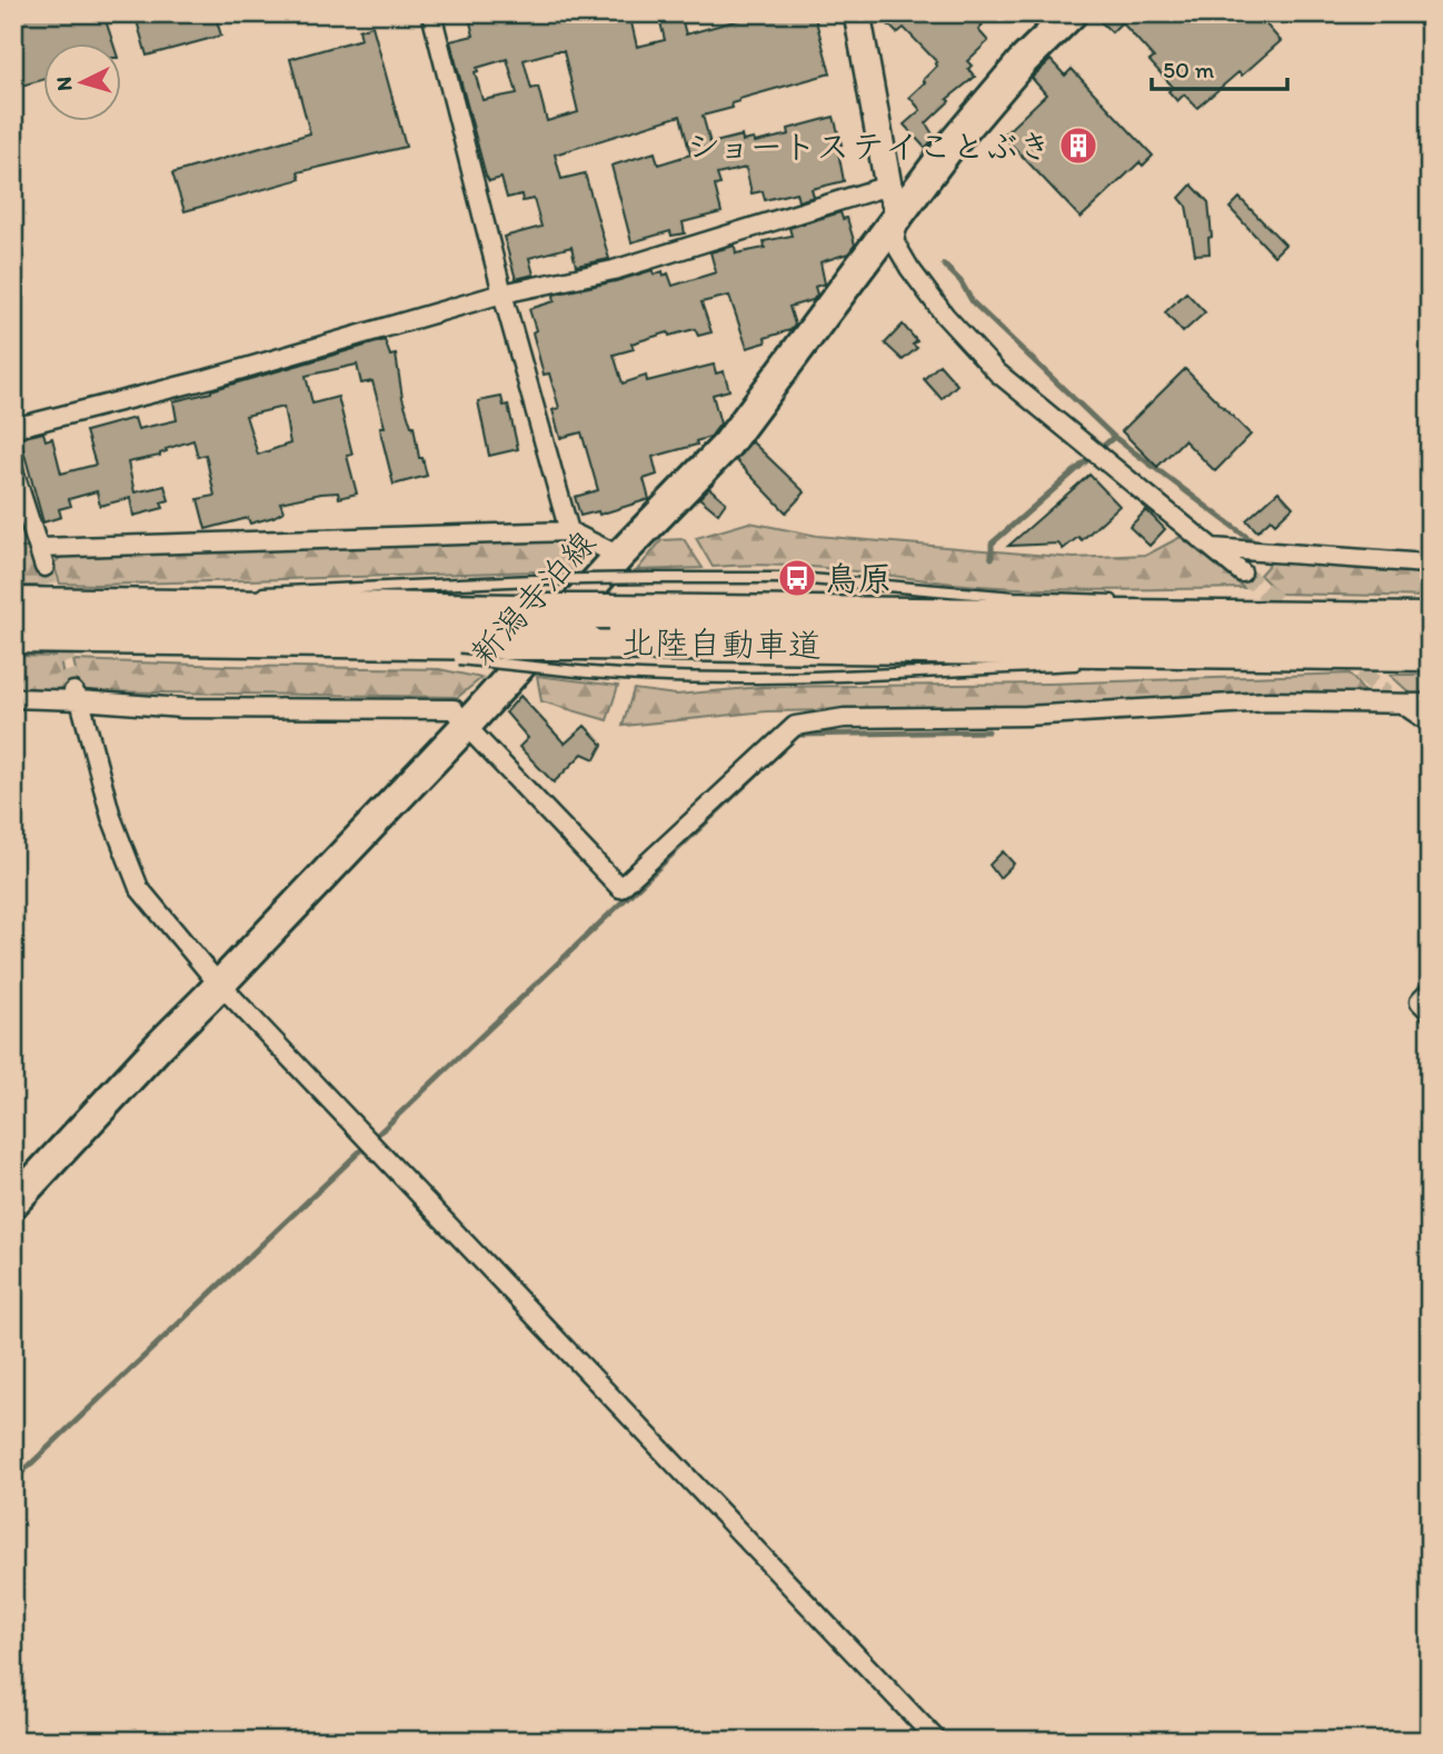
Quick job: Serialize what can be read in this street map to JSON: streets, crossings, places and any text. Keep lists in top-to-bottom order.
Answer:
{
  "streets": {
    "highway": ["北陸自動車道"],
    "main road": ["新潟寺泊線"]
  },
  "places": {
    "building": ["ショートステイことぶき"],
    "bus stop": ["鳥原"]
  },
  "scale_bar": "50 m",
  "north": "left"
}
